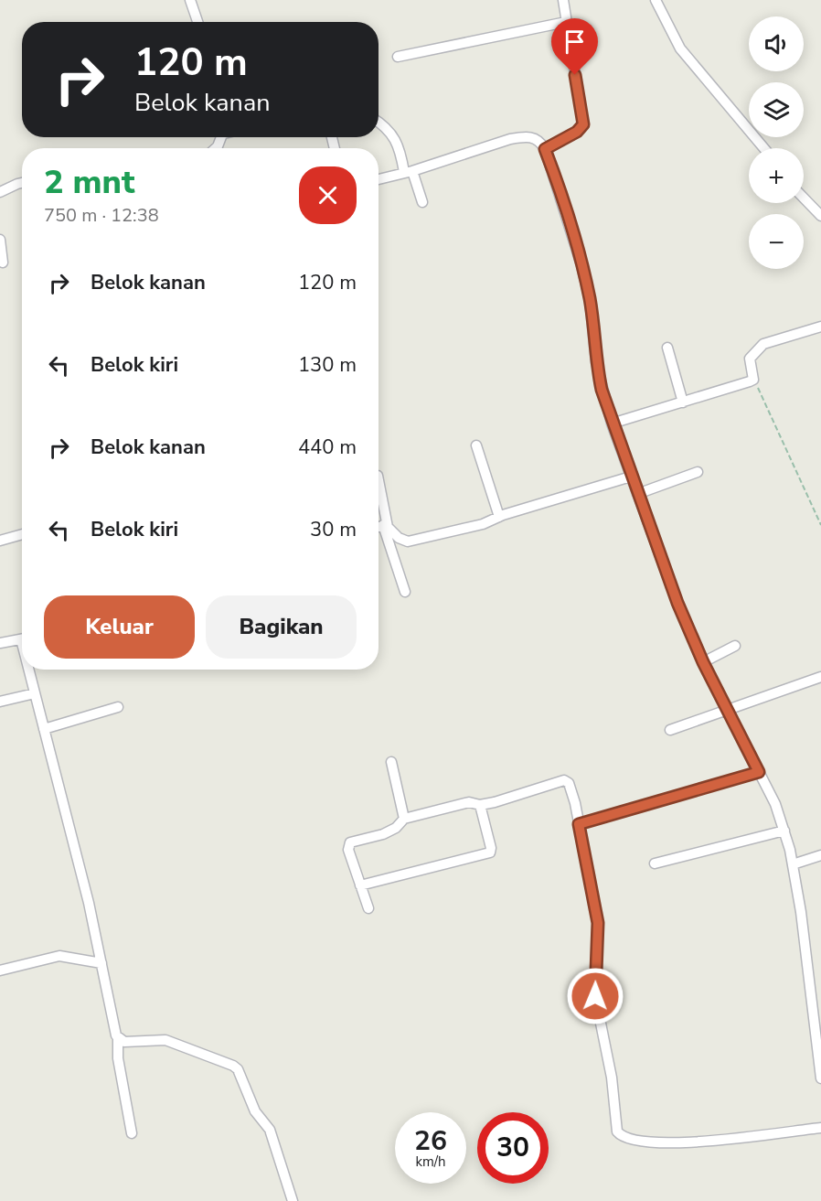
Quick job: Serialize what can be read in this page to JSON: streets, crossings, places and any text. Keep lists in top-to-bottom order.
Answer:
{
  "page": {
    "map_buttons": ["+", "−"],
    "turn": ["120 m", "Belok kanan"],
    "heading": ["2 mnt", "750 m · 12:38"],
    "list": [
      {
        "name": "Belok kanan",
        "value": "120 m"
      },
      {
        "name": "Belok kiri",
        "value": "130 m"
      },
      {
        "name": "Belok kanan",
        "value": "440 m"
      },
      {
        "name": "Belok kiri",
        "value": "30 m"
      }
    ],
    "buttons": ["Keluar", "Bagikan"],
    "speed": "26 km/h",
    "limit": "30"
  }
}
